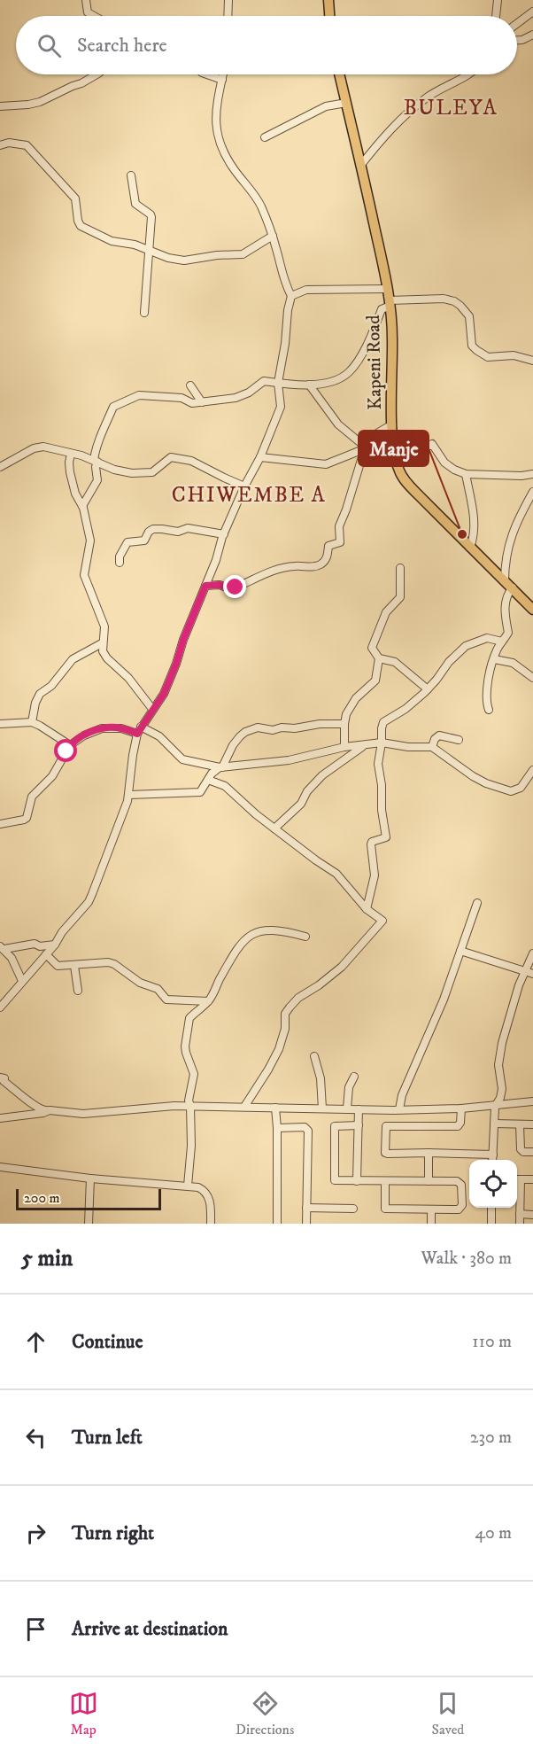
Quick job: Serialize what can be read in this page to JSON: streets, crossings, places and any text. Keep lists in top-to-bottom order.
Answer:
{
  "streets": {
    "main road": ["Kapeni Road"]
  },
  "districts": ["BULEYA", "CHIWEMBE A"],
  "places": ["Manje"],
  "scale_bar": "200 m",
  "page": {
    "search": "Search here",
    "scale": "200 m",
    "heading": ["5 min", "Walk · 380 m"],
    "list": [
      ["Continue", "110 m"],
      ["Turn left", "230 m"],
      ["Turn right", "40 m"],
      "Arrive at destination"
    ],
    "nav": ["Map", "Directions", "Saved"]
  }
}
